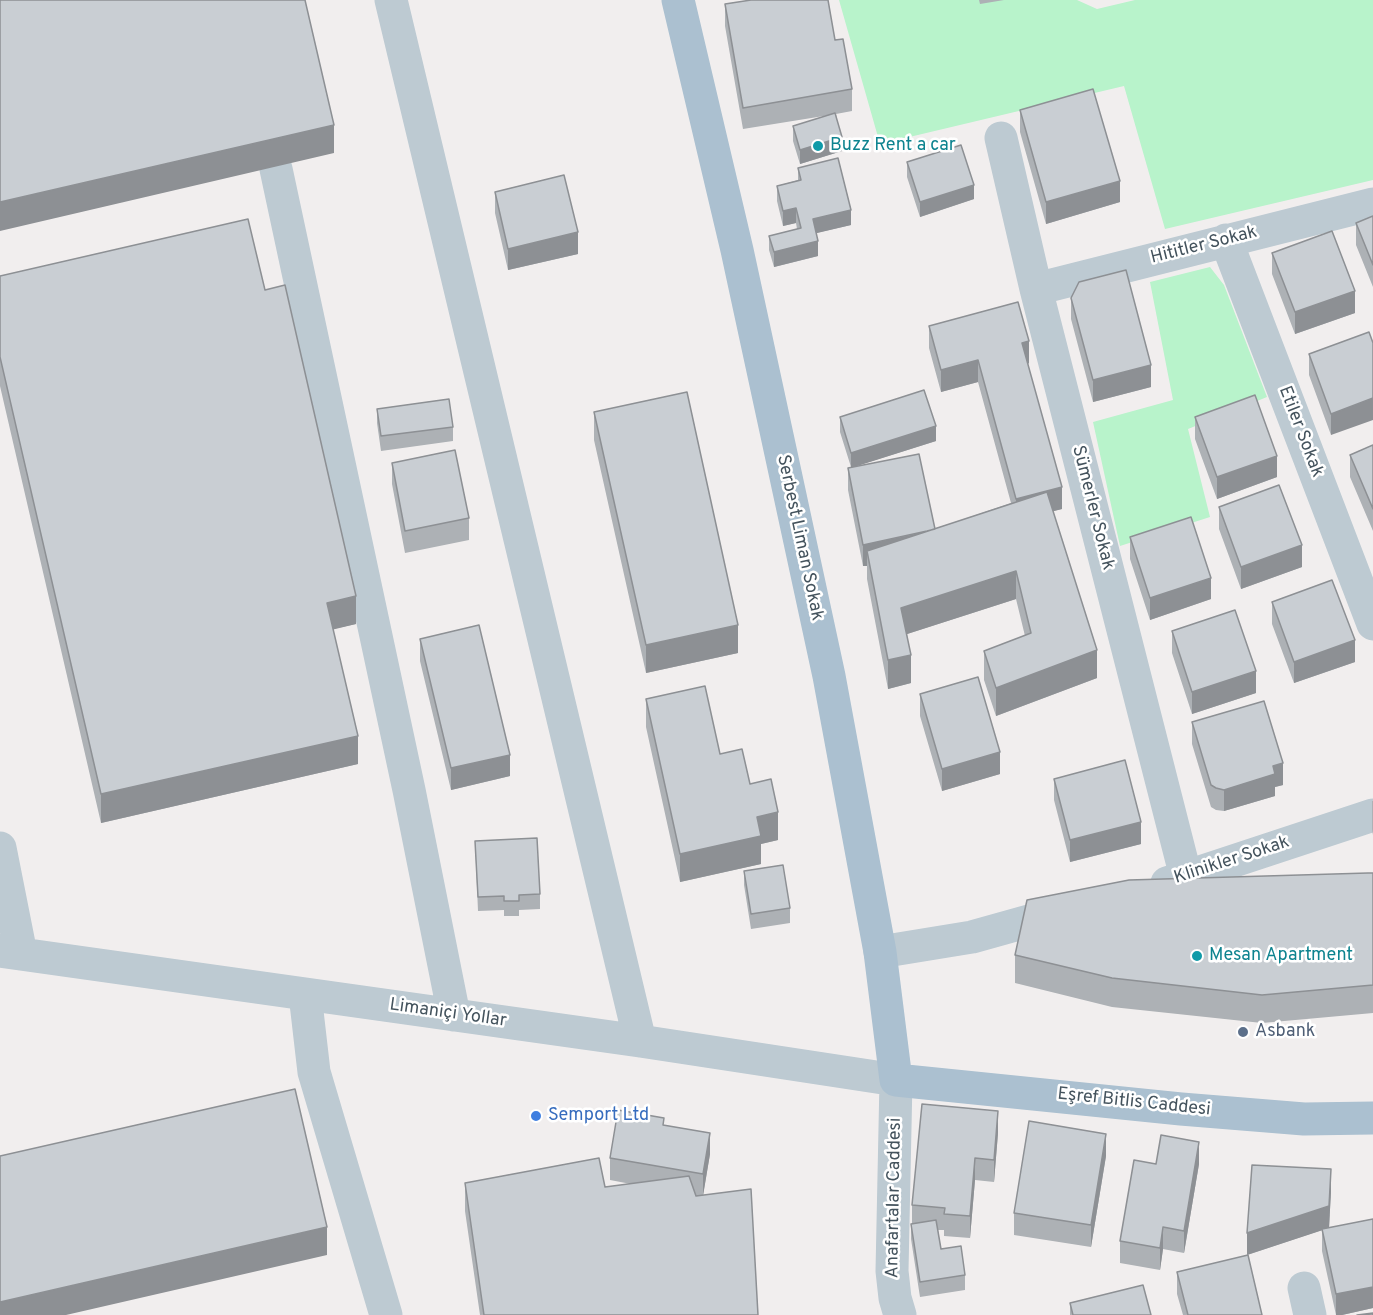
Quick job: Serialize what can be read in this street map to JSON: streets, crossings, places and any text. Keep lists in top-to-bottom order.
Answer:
{
  "streets": {
    "main road": ["Serbest Liman Sokak", "Eşref Bitlis Caddesi"],
    "street": [
      "Hititler Sokak",
      "Etiler Sokak",
      "Sümerler Sokak",
      "Klinikler Sokak",
      "Limaniçi Yollar",
      "Anafartalar Caddesi"
    ]
  },
  "crossings": [
    ["Hititler Sokak", "Etiler Sokak"],
    ["Hititler Sokak", "Sümerler Sokak"],
    ["Sümerler Sokak", "Klinikler Sokak"],
    ["Serbest Liman Sokak", "Limaniçi Yollar"],
    ["Serbest Liman Sokak", "Eşref Bitlis Caddesi"],
    ["Serbest Liman Sokak", "Anafartalar Caddesi"],
    ["Limaniçi Yollar", "Eşref Bitlis Caddesi"],
    ["Limaniçi Yollar", "Anafartalar Caddesi"],
    ["Eşref Bitlis Caddesi", "Anafartalar Caddesi"]
  ],
  "places": [
    "Buzz Rent a car",
    "Mesan Apartment",
    "Asbank",
    "Semport Ltd"
  ]
}
